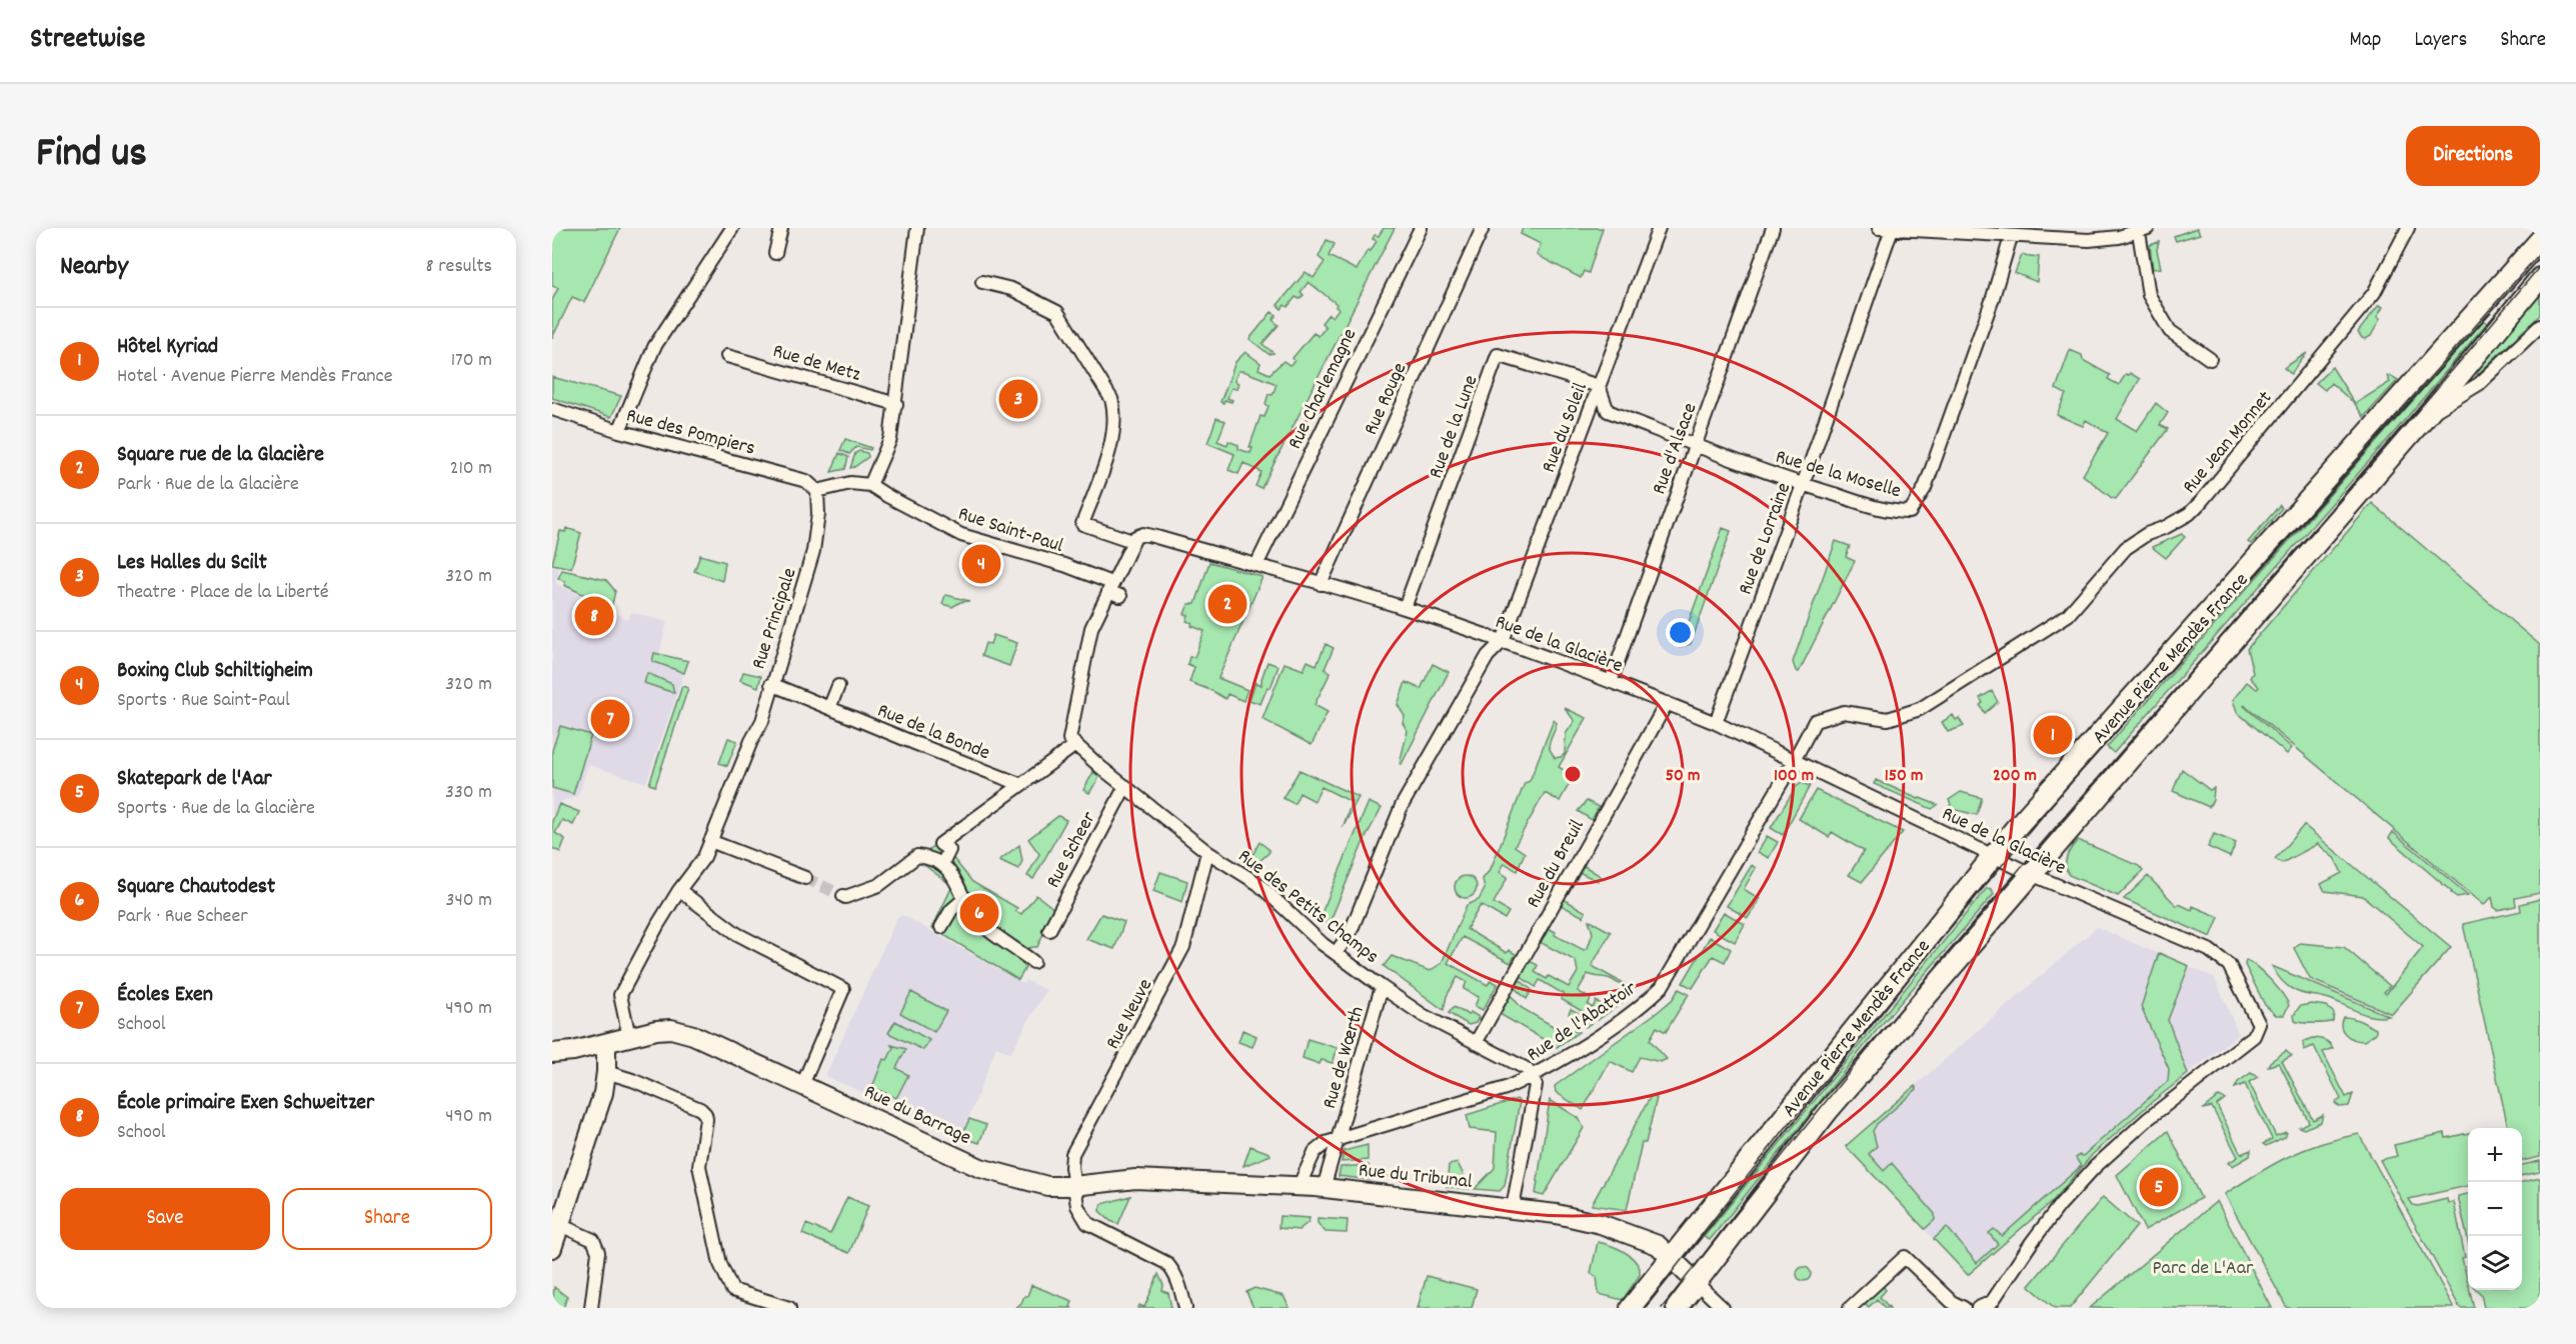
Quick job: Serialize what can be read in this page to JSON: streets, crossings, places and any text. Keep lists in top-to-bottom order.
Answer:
{
  "streets": {
    "main road": ["Avenue Pierre Mendès France"],
    "street": [
      "Rue de Metz",
      "Rue Charlemagne",
      "Rue Rouge",
      "Rue de la Lune",
      "Rue du Soleil",
      "Rue des Pompiers",
      "Rue Jean Monnet",
      "Rue d'Alsace",
      "Rue de la Moselle",
      "Rue Saint-Paul",
      "Rue de Lorraine",
      "Rue Principale",
      "Rue de la Glacière",
      "Rue de la Bonde",
      "Rue Scheer",
      "Rue du Breuil",
      "Rue des Petits Champs",
      "Rue Neuve",
      "Rue de l'Abattoir",
      "Rue de Wœrth",
      "Rue du Barrage",
      "Rue du Tribunal"
    ]
  },
  "crossings": [
    ["Rue Charlemagne", "Rue de la Glacière"],
    ["Rue Rouge", "Rue de la Glacière"],
    ["Rue de la Lune", "Rue du Soleil"],
    ["Rue de la Lune", "Rue de la Moselle"],
    ["Rue de la Lune", "Rue de la Glacière"],
    ["Rue du Soleil", "Rue de la Moselle"],
    ["Rue du Soleil", "Rue de la Glacière"],
    ["Rue du Soleil", "Rue des Petits Champs"],
    ["Rue des Pompiers", "Rue Principale"],
    ["Rue Jean Monnet", "Rue de la Glacière"],
    ["Rue Jean Monnet", "Rue de l'Abattoir"],
    ["Rue d'Alsace", "Rue de la Moselle"],
    ["Rue d'Alsace", "Rue de la Glacière"],
    ["Rue de la Moselle", "Rue de Lorraine"],
    ["Rue de Lorraine", "Rue de la Glacière"],
    ["Rue Principale", "Rue de la Bonde"],
    ["Rue Principale", "Rue du Barrage"],
    ["Rue de la Glacière", "Avenue Pierre Mendès France"],
    ["Rue de la Glacière", "Rue du Breuil"],
    ["Rue de la Glacière", "Rue de l'Abattoir"],
    ["Avenue Pierre Mendès France", "Rue du Tribunal"],
    ["Rue Scheer", "Rue des Petits Champs"],
    ["Rue du Breuil", "Rue des Petits Champs"],
    ["Rue des Petits Champs", "Rue Neuve"],
    ["Rue des Petits Champs", "Rue de l'Abattoir"],
    ["Rue des Petits Champs", "Rue de Wœrth"],
    ["Rue Neuve", "Rue du Barrage"],
    ["Rue Neuve", "Rue du Tribunal"],
    ["Rue de l'Abattoir", "Rue de Wœrth"],
    ["Rue de l'Abattoir", "Rue du Tribunal"],
    ["Rue du Barrage", "Rue du Tribunal"]
  ],
  "parks": ["Parc de L'Aar"],
  "page": {
    "header": "Streetwise",
    "nav": ["Map", "Layers", "Share"],
    "title": "Find us",
    "buttons": [
      "Directions",
      ["Save", "Share"]
    ],
    "heading": ["Nearby", "8 results"],
    "list": [
      {
        "mark": "1",
        "name": "Hôtel Kyriad",
        "note": "Hotel · Avenue Pierre Mendès France",
        "value": "170 m"
      },
      {
        "mark": "2",
        "name": "Square rue de la Glacière",
        "note": "Park · Rue de la Glacière",
        "value": "210 m"
      },
      {
        "mark": "3",
        "name": "Les Halles du Scilt",
        "note": "Theatre · Place de la Liberté",
        "value": "320 m"
      },
      {
        "mark": "4",
        "name": "Boxing Club Schiltigheim",
        "note": "Sports · Rue Saint-Paul",
        "value": "320 m"
      },
      {
        "mark": "5",
        "name": "Skatepark de l'Aar",
        "note": "Sports · Rue de la Glacière",
        "value": "330 m"
      },
      {
        "mark": "6",
        "name": "Square Chautodest",
        "note": "Park · Rue Scheer",
        "value": "340 m"
      },
      {
        "mark": "7",
        "name": "Écoles Exen",
        "note": "School",
        "value": "490 m"
      },
      {
        "mark": "8",
        "name": "École primaire Exen Schweitzer",
        "note": "School",
        "value": "490 m"
      }
    ],
    "pins": [
      "3",
      "4",
      "2",
      "8",
      "7",
      "1",
      "6",
      "5"
    ],
    "map_buttons": ["+", "−"]
  },
  "rings": [
    "50 m",
    "100 m",
    "150 m",
    "200 m"
  ]
}
